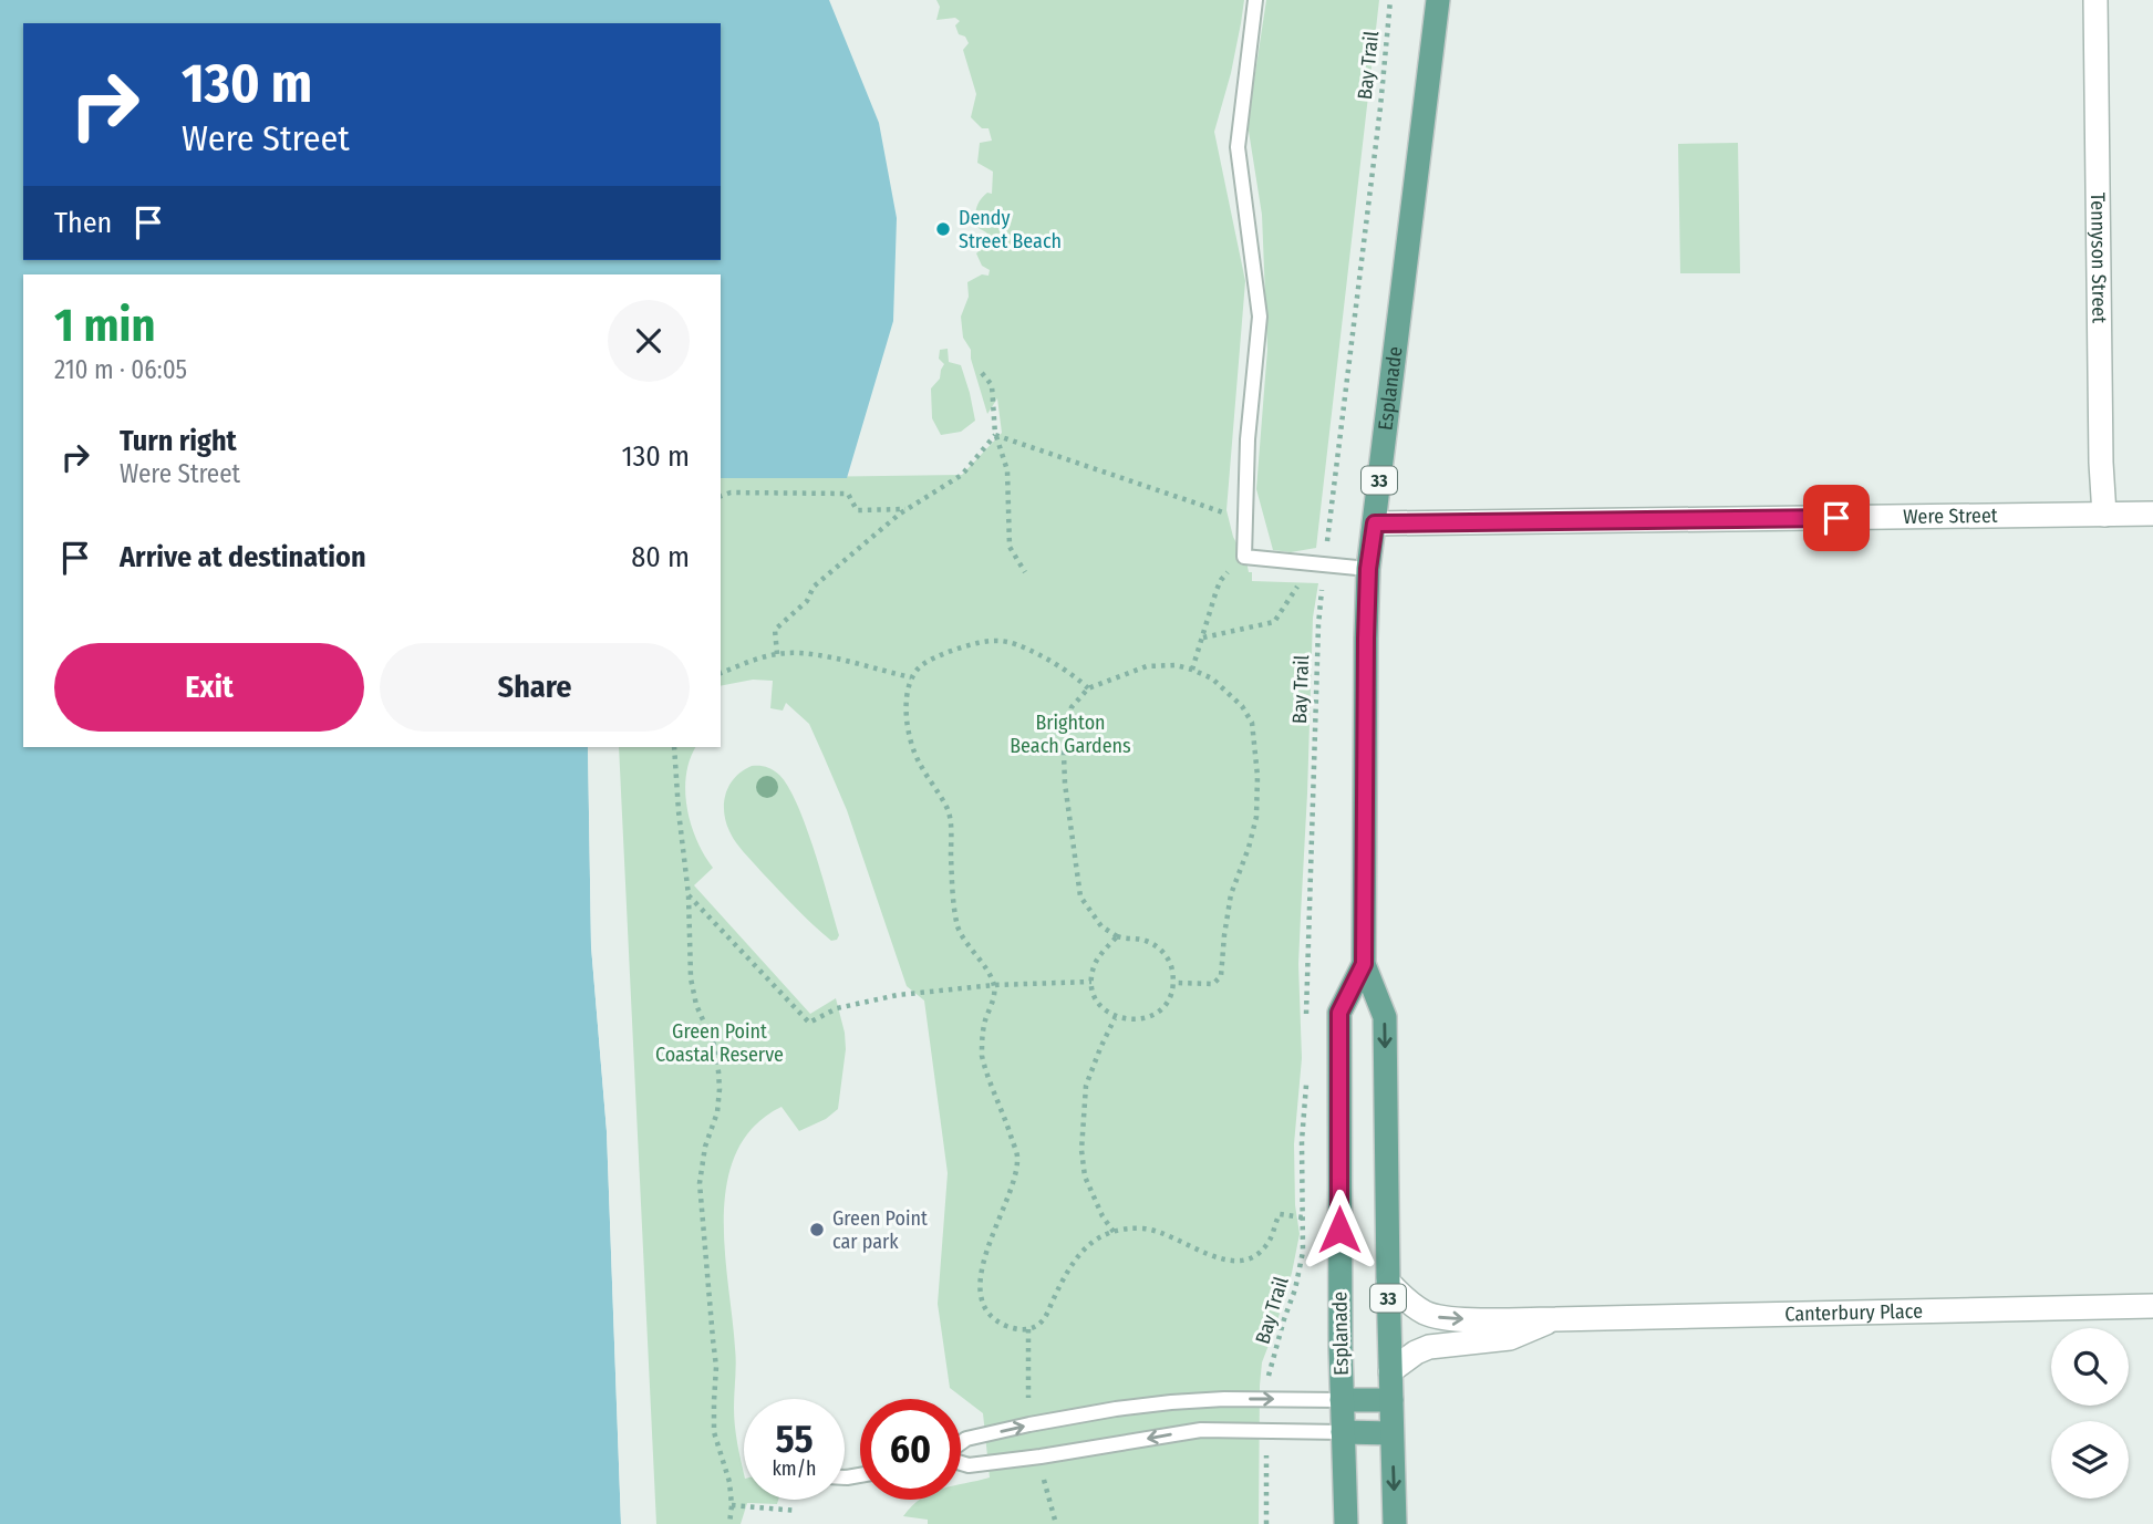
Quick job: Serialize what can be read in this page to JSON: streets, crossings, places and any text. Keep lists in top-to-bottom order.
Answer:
{
  "streets": {
    "main road": ["Esplanade", "33"],
    "street": ["Tennyson Street", "Were Street", "Canterbury Place"],
    "path": ["Bay Trail"]
  },
  "crossings": [
    ["Tennyson Street", "Were Street"],
    ["Esplanade", "Were Street"],
    ["Esplanade", "Canterbury Place"]
  ],
  "parks": ["Brighton Beach Gardens", "Green Point Coastal Reserve"],
  "places": ["Dendy Street Beach", "Green Point car park"],
  "page": {
    "turn": ["130 m", "Were Street"],
    "then": "Then",
    "heading": ["1 min", "210 m · 06:05"],
    "list": [
      {
        "name": "Turn right",
        "note": "Were Street",
        "value": "130 m"
      },
      {
        "name": "Arrive at destination",
        "value": "80 m"
      }
    ],
    "buttons": ["Exit", "Share"],
    "speed": "55 km/h",
    "limit": "60"
  }
}
